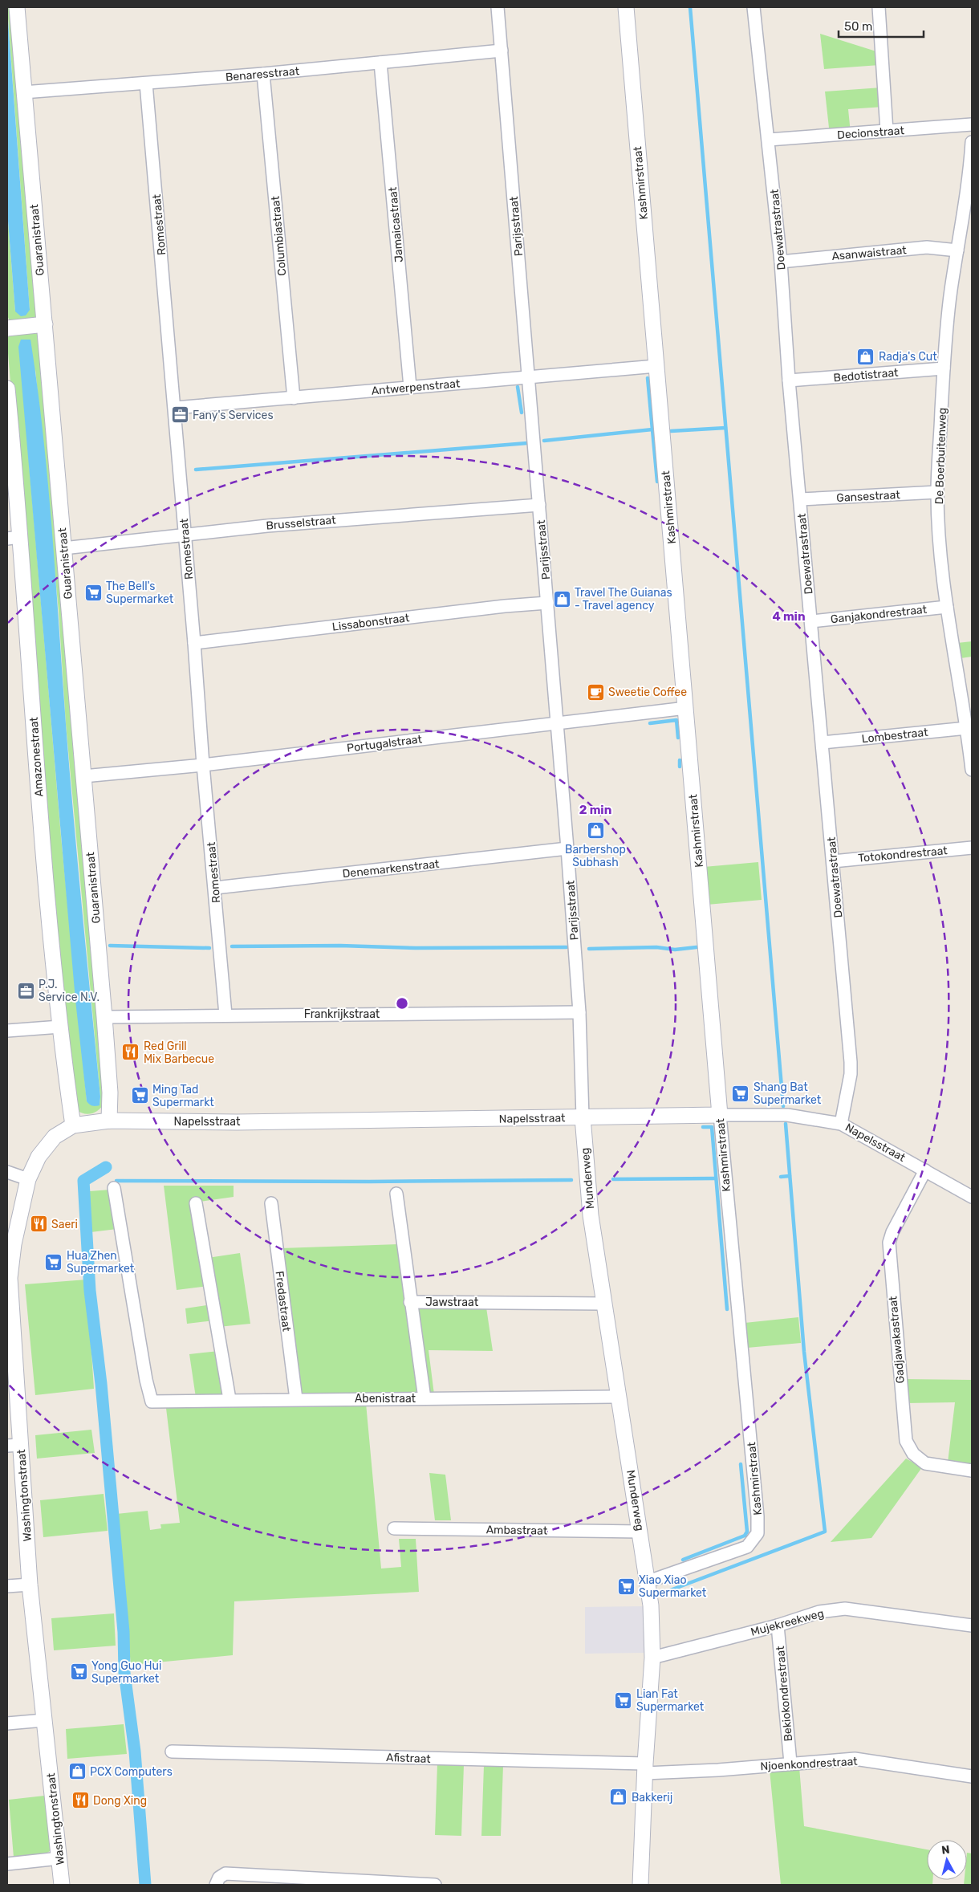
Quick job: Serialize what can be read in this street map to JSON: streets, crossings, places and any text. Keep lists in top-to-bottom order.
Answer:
{
  "streets": {
    "street": [
      "Benaresstraat",
      "Decionstraat",
      "Kashmirstraat",
      "Romestraat",
      "Jamaicastraat",
      "Parijsstraat",
      "Doewatrastraat",
      "Columbiastraat",
      "Guaranistraat",
      "Asanwaistraat",
      "Bedotistraat",
      "Antwerpenstraat",
      "De Boerbuitenweg",
      "Gansestraat",
      "Brusselstraat",
      "Ganjakondrestraat",
      "Lissabonstraat",
      "Lombestraat",
      "Portugalstraat",
      "Amazonestraat",
      "Totokondrestraat",
      "Denemarkenstraat",
      "Frankrijkstraat",
      "Napelsstraat",
      "Munderweg",
      "Fredastraat",
      "Jawstraat",
      "Gadjawakastraat",
      "Abenistraat",
      "Washingtonstraat",
      "Ambastraat",
      "Mujekreekweg",
      "Bekiokondrestraat",
      "Afistraat",
      "Njoenkondrestraat"
    ]
  },
  "crossings": [
    ["Benaresstraat", "Romestraat"],
    ["Benaresstraat", "Jamaicastraat"],
    ["Benaresstraat", "Parijsstraat"],
    ["Benaresstraat", "Columbiastraat"],
    ["Benaresstraat", "Guaranistraat"],
    ["Decionstraat", "Doewatrastraat"],
    ["Kashmirstraat", "Antwerpenstraat"],
    ["Kashmirstraat", "Portugalstraat"],
    ["Kashmirstraat", "Napelsstraat"],
    ["Kashmirstraat", "Munderweg"],
    ["Romestraat", "Antwerpenstraat"],
    ["Romestraat", "Brusselstraat"],
    ["Romestraat", "Lissabonstraat"],
    ["Romestraat", "Portugalstraat"],
    ["Romestraat", "Denemarkenstraat"],
    ["Romestraat", "Frankrijkstraat"],
    ["Jamaicastraat", "Antwerpenstraat"],
    ["Parijsstraat", "Antwerpenstraat"],
    ["Parijsstraat", "Brusselstraat"],
    ["Parijsstraat", "Lissabonstraat"],
    ["Parijsstraat", "Portugalstraat"],
    ["Parijsstraat", "Denemarkenstraat"],
    ["Parijsstraat", "Frankrijkstraat"],
    ["Parijsstraat", "Napelsstraat"],
    ["Parijsstraat", "Munderweg"],
    ["Doewatrastraat", "Asanwaistraat"],
    ["Doewatrastraat", "Bedotistraat"],
    ["Doewatrastraat", "Gansestraat"],
    ["Doewatrastraat", "Ganjakondrestraat"],
    ["Doewatrastraat", "Lombestraat"],
    ["Doewatrastraat", "Totokondrestraat"],
    ["Doewatrastraat", "Napelsstraat"],
    ["Columbiastraat", "Antwerpenstraat"],
    ["Guaranistraat", "Brusselstraat"],
    ["Guaranistraat", "Portugalstraat"],
    ["Guaranistraat", "Frankrijkstraat"],
    ["Guaranistraat", "Napelsstraat"],
    ["Asanwaistraat", "De Boerbuitenweg"],
    ["Bedotistraat", "De Boerbuitenweg"],
    ["De Boerbuitenweg", "Gansestraat"],
    ["De Boerbuitenweg", "Ganjakondrestraat"],
    ["De Boerbuitenweg", "Lombestraat"],
    ["Amazonestraat", "Napelsstraat"],
    ["Amazonestraat", "Washingtonstraat"],
    ["Napelsstraat", "Munderweg"],
    ["Napelsstraat", "Gadjawakastraat"],
    ["Napelsstraat", "Washingtonstraat"],
    ["Munderweg", "Jawstraat"],
    ["Munderweg", "Abenistraat"],
    ["Munderweg", "Ambastraat"],
    ["Munderweg", "Mujekreekweg"],
    ["Munderweg", "Afistraat"],
    ["Munderweg", "Njoenkondrestraat"],
    ["Fredastraat", "Abenistraat"],
    ["Mujekreekweg", "Bekiokondrestraat"],
    ["Bekiokondrestraat", "Njoenkondrestraat"],
    ["Afistraat", "Njoenkondrestraat"]
  ],
  "places": {
    "shop": [
      "Radja's Cut",
      "Travel The Guianas - Travel agency",
      "Barbershop Subhash",
      "PCX Computers",
      "Bakkerij"
    ],
    "office": ["Fany's Services", "P.J. Service N.V."],
    "supermarket": [
      "The Bell's Supermarket",
      "Shang Bat Supermarket",
      "Ming Tad Supermarkt",
      "Hua Zhen Supermarket",
      "Xiao Xiao Supermarket",
      "Yong Guo Hui Supermarket",
      "Lian Fat Supermarket"
    ],
    "cafe": ["Sweetie Coffee"],
    "restaurant": ["Red Grill Mix Barbecue", "Saeri", "Dong Xing"]
  },
  "scale_bar": "50 m",
  "north": "top",
  "rings": ["4 min", "2 min"]
}
